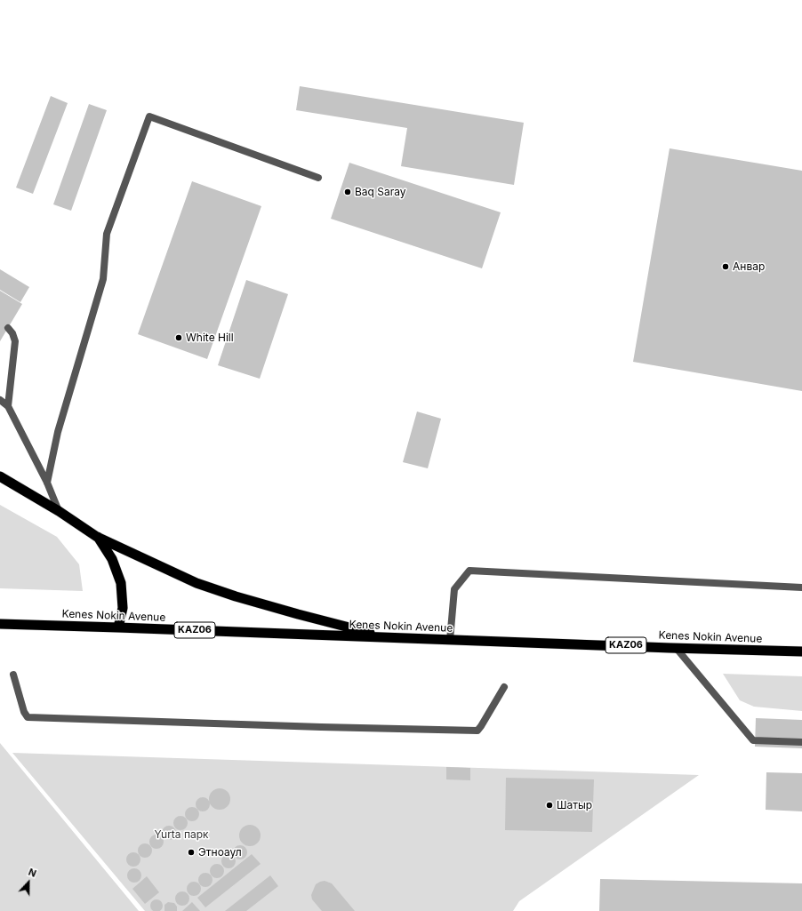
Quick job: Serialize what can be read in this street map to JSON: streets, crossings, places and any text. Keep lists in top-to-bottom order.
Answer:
{
  "streets": {
    "highway": ["Kenes Nokin Avenue", "KАZ06"]
  },
  "parks": ["Yurta парк"],
  "places": [
    "Baq Saray",
    "Анвар",
    "White Hill",
    "Шатыр",
    "Этноаул"
  ],
  "north": "top"
}
